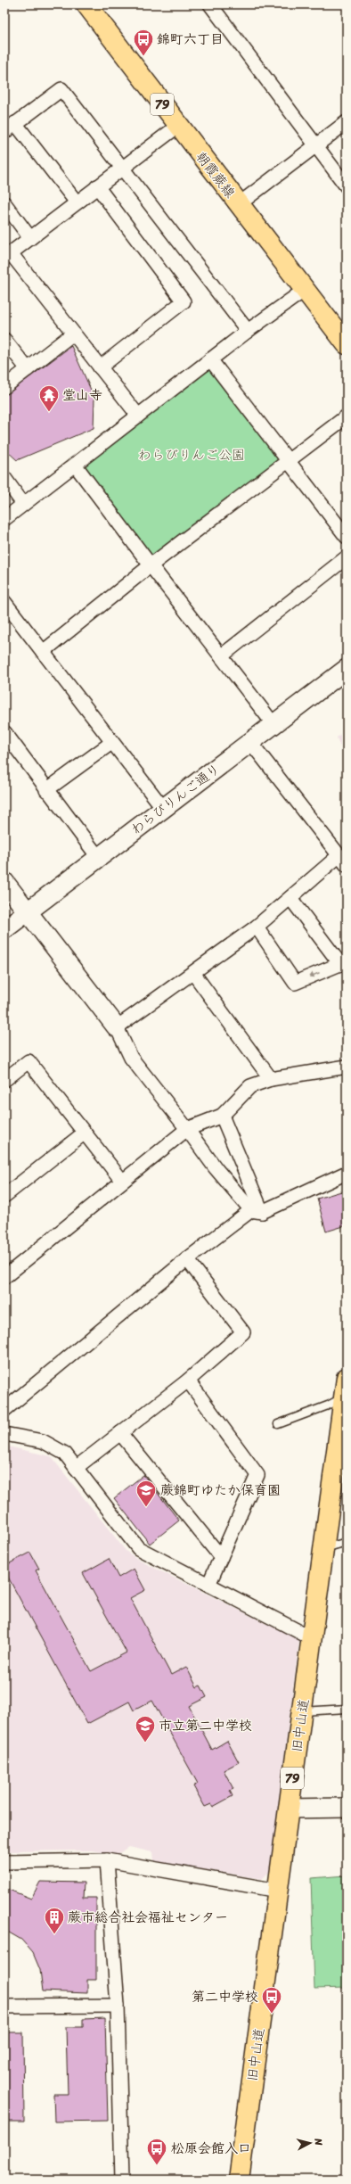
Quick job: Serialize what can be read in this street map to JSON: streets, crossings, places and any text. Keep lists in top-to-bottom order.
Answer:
{
  "streets": {
    "main road": ["79", "朝霞蕨線", "旧中山道"],
    "street": ["わらびりんご通り"]
  },
  "parks": ["わらびりんご公園"],
  "places": {
    "bus stop": ["錦町六丁目", "第二中学校", "松原会館入口"],
    "temple": ["堂山寺"],
    "school or university": ["蕨錦町ゆたか保育園", "市立第二中学校"],
    "building": ["蕨市総合社会福祉センター"]
  },
  "north": "right"
}
